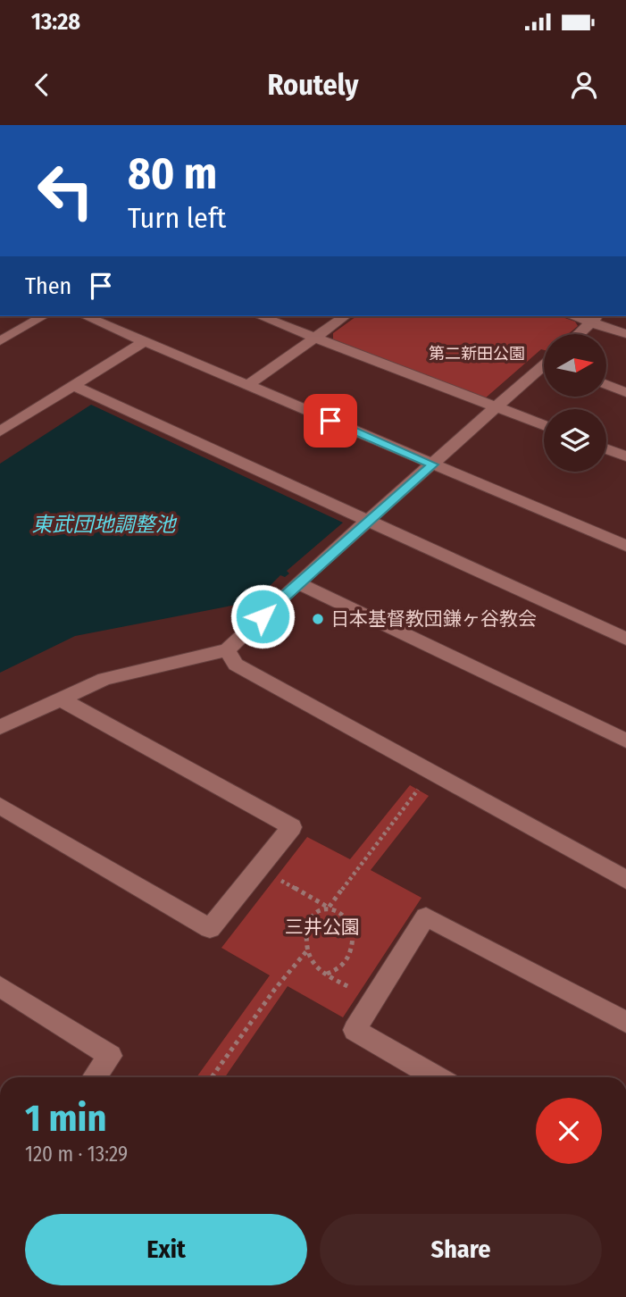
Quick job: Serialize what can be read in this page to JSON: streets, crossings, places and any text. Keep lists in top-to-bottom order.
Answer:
{
  "water": ["東武団地調整池"],
  "parks": ["第二新田公園", "三井公園"],
  "places": ["日本基督教団鎌ヶ谷教会"],
  "north": "right",
  "page": {
    "status": "13:28",
    "header": "Routely",
    "turn": ["80 m", "Turn left"],
    "then": "Then",
    "heading": ["1 min", "120 m · 13:29"],
    "buttons": ["Exit", "Share"]
  }
}
